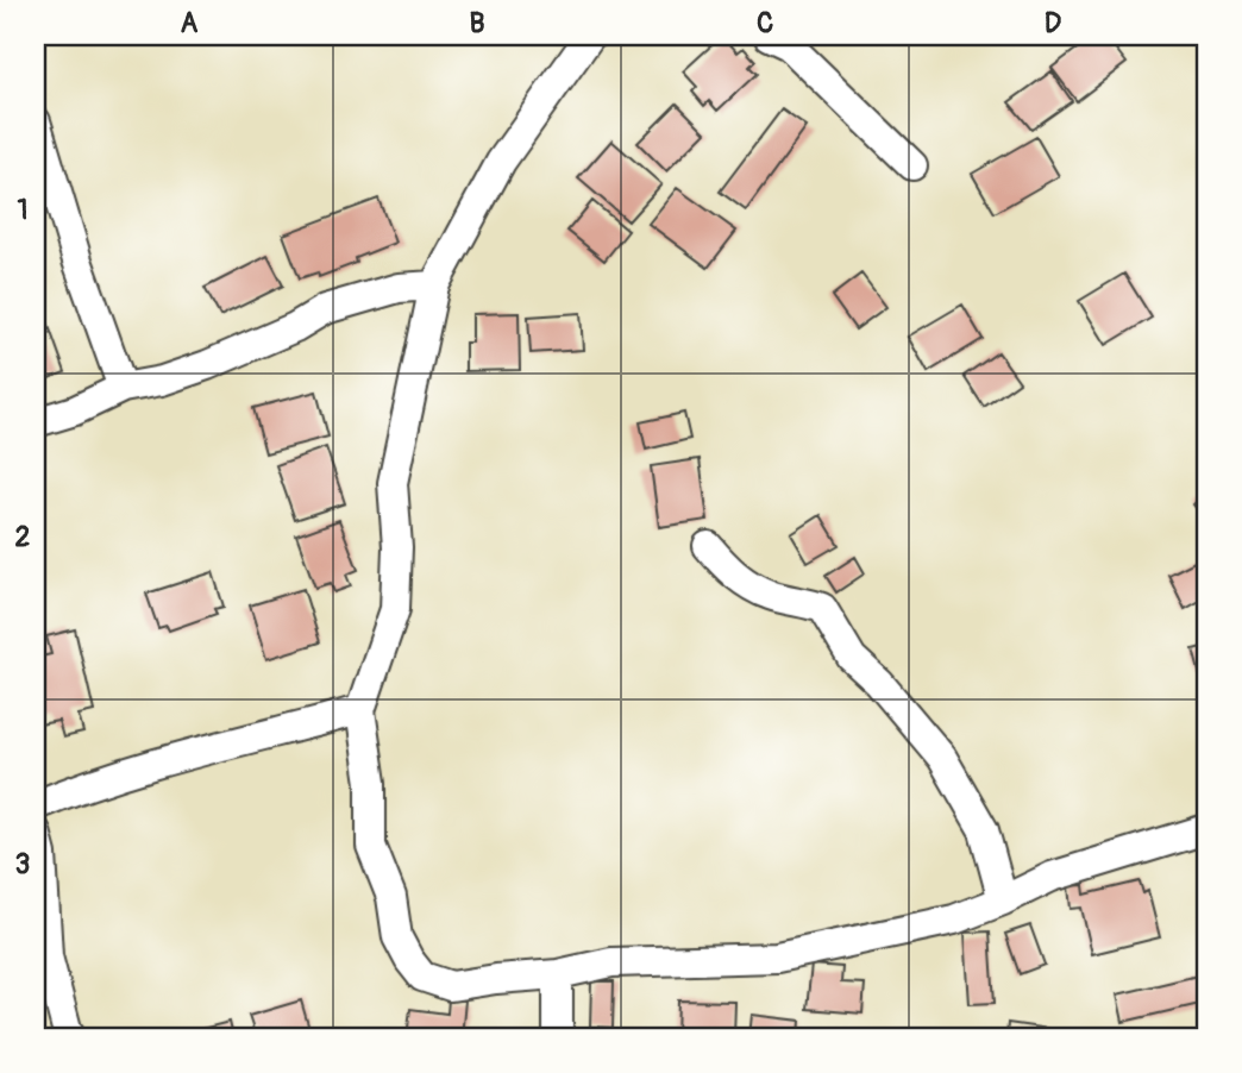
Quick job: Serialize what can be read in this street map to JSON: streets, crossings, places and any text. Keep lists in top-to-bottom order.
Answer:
{
  "grid": {
    "columns": [
      "A",
      "B",
      "C",
      "D"
    ],
    "rows": ["1", "2", "3"]
  }
}
